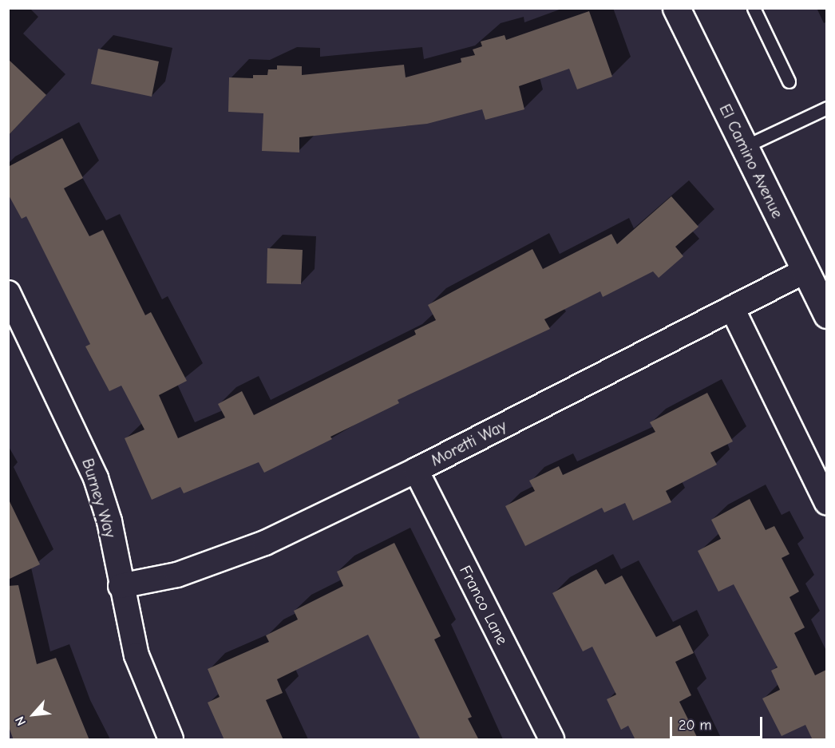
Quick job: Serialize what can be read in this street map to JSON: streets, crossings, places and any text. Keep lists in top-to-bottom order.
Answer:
{
  "streets": {
    "main road": ["El Camino Avenue"],
    "street": ["Moretti Way", "Burney Way", "Franco Lane"]
  },
  "crossings": [
    ["El Camino Avenue", "Moretti Way"],
    ["Moretti Way", "Burney Way"],
    ["Moretti Way", "Franco Lane"]
  ],
  "scale_bar": "20 m",
  "north": "bottom left"
}
